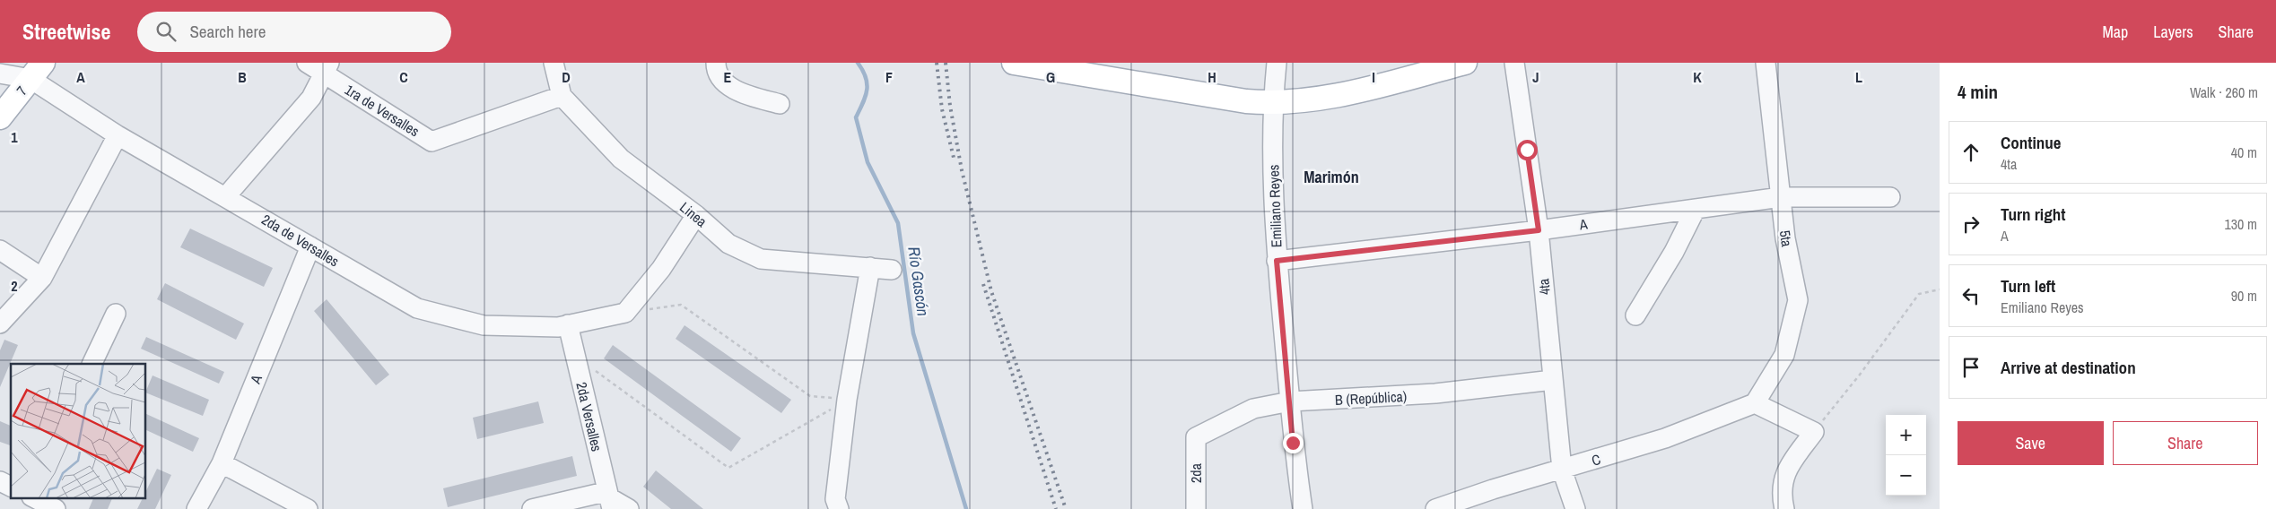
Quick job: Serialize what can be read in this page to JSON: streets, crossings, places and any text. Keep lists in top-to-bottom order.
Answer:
{
  "streets": {
    "main road": ["7"],
    "street": [
      "1ra de Versalles",
      "Emiliano Reyes",
      "Linea",
      "A",
      "5ta",
      "2da de Versalles",
      "4ta",
      "B (República)",
      "2da Versalles",
      "C",
      "2da"
    ]
  },
  "crossings": [
    ["7", "2da de Versalles"],
    ["1ra de Versalles", "Linea"],
    ["Emiliano Reyes", "A"],
    ["Emiliano Reyes", "B (República)"],
    ["A", "5ta"],
    ["A", "2da de Versalles"],
    ["A", "4ta"],
    ["5ta", "C"],
    ["2da de Versalles", "2da Versalles"],
    ["4ta", "B (República)"],
    ["4ta", "C"],
    ["B (República)", "2da"]
  ],
  "districts": ["Marimón"],
  "water": ["Río Gascón"],
  "page": {
    "header": "Streetwise",
    "search": "Search here",
    "nav": ["Map", "Layers", "Share"],
    "heading": ["4 min", "Walk · 260 m"],
    "list": [
      ["Continue", "4ta", "40 m"],
      ["Turn right", "A", "130 m"],
      ["Turn left", "Emiliano Reyes", "90 m"],
      "Arrive at destination"
    ],
    "buttons": ["Save", "Share"],
    "map_buttons": ["+", "−"]
  },
  "grid": {
    "columns": [
      "A",
      "B",
      "C",
      "D",
      "E",
      "F",
      "G",
      "H",
      "I",
      "J",
      "K",
      "L"
    ],
    "rows": ["1", "2"]
  }
}
